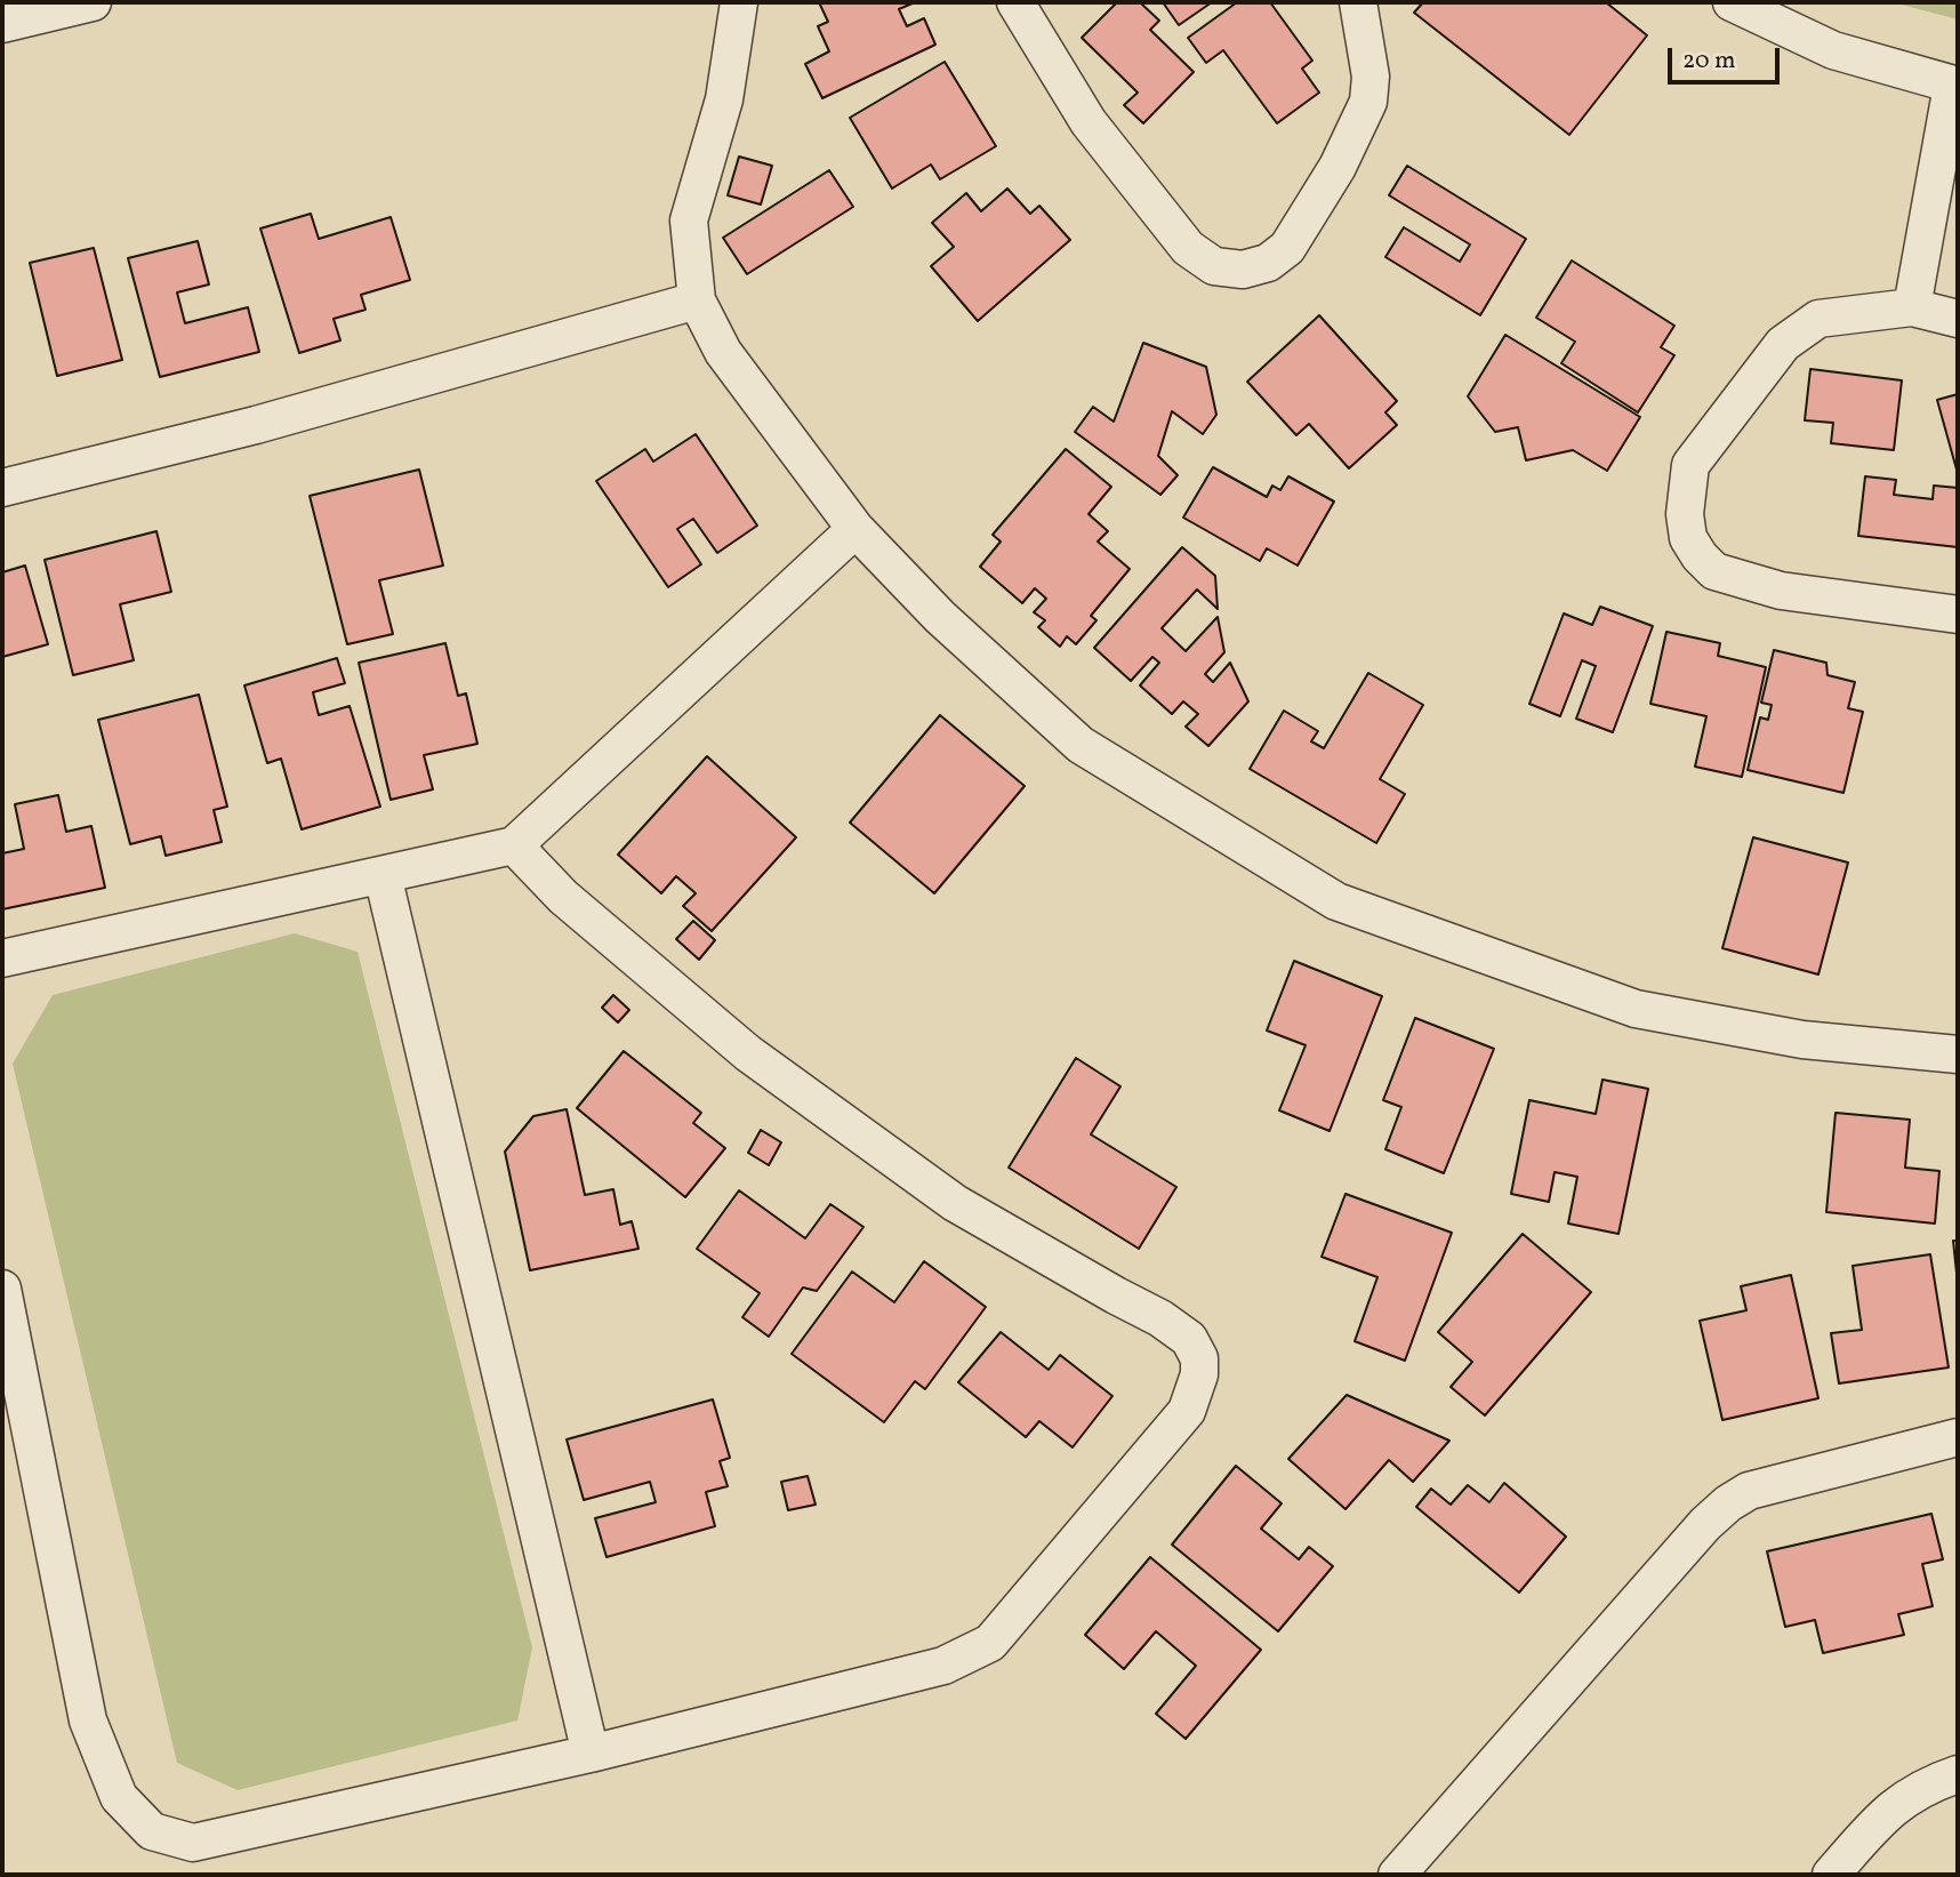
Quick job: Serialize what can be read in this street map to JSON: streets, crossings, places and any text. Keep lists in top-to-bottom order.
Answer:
{
  "scale_bar": "20 m"
}
